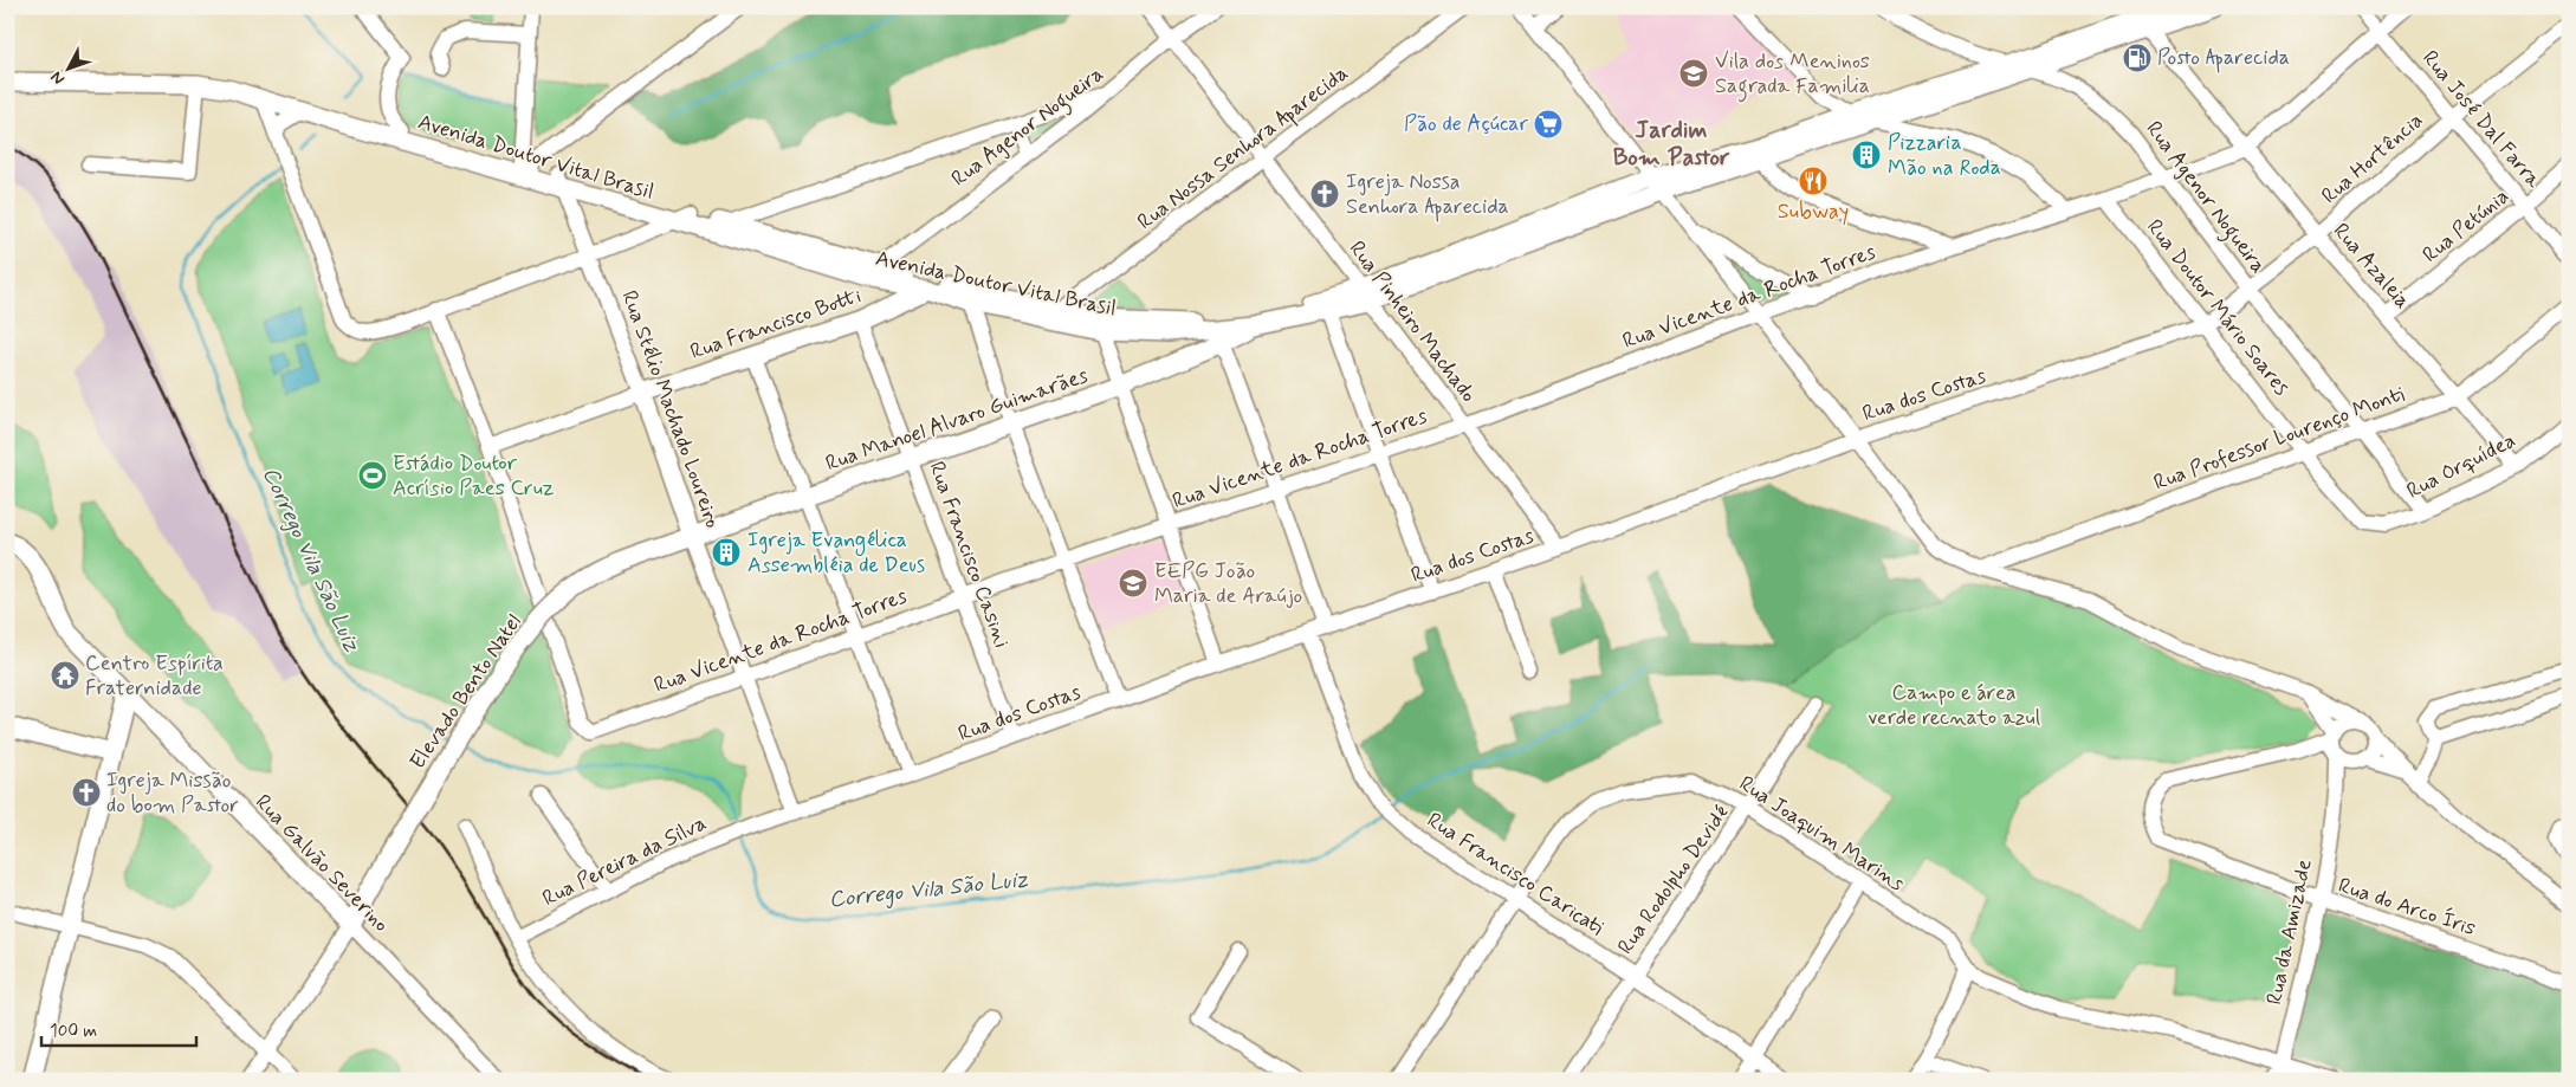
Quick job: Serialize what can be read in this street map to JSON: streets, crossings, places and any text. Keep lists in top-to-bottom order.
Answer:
{
  "streets": {
    "main road": [
      "Avenida Doutor Vital Brasil",
      "Rua Francisco Botti",
      "Rua Stélio Machado Loureiro",
      "Rua Manoel Alvaro Guimarães",
      "Elevado Bento Natel",
      "Rua Galvão Severino"
    ],
    "street": [
      "Rua José Dal Farra",
      "Rua Agenor Nogueira",
      "Rua Nossa Senhora Aparecida",
      "Rua Hortência",
      "Rua Petúnia",
      "Rua Azaleia",
      "Rua Vicente da Rocha Torres",
      "Rua Doutor Mário Soares",
      "Rua Pinheiro Machado",
      "Rua dos Costas",
      "Rua Professor Lourenço Monti",
      "Rua Orquídea",
      "Rua Francisco Casini",
      "Rua Joaquim Marins",
      "Rua Pereira da Silva",
      "Rua Francisco Caricati",
      "Rua Rodolpho Devidé",
      "Rua do Arco Íris",
      "Rua da Amizade"
    ]
  },
  "crossings": [
    ["Rua José Dal Farra", "Rua Hortência"],
    ["Rua José Dal Farra", "Rua Petúnia"],
    ["Rua José Dal Farra", "Rua Vicente da Rocha Torres"],
    ["Rua Agenor Nogueira", "Avenida Doutor Vital Brasil"],
    ["Rua Agenor Nogueira", "Rua Hortência"],
    ["Rua Agenor Nogueira", "Rua Vicente da Rocha Torres"],
    ["Rua Agenor Nogueira", "Rua Pinheiro Machado"],
    ["Rua Agenor Nogueira", "Rua Professor Lourenço Monti"],
    ["Rua Agenor Nogueira", "Rua Orquídea"],
    ["Rua Nossa Senhora Aparecida", "Avenida Doutor Vital Brasil"],
    ["Rua Nossa Senhora Aparecida", "Rua Pinheiro Machado"],
    ["Avenida Doutor Vital Brasil", "Rua Azaleia"],
    ["Avenida Doutor Vital Brasil", "Rua Pinheiro Machado"],
    ["Avenida Doutor Vital Brasil", "Rua Francisco Botti"],
    ["Avenida Doutor Vital Brasil", "Rua Stélio Machado Loureiro"],
    ["Avenida Doutor Vital Brasil", "Rua Manoel Alvaro Guimarães"],
    ["Rua Hortência", "Rua Azaleia"],
    ["Rua Hortência", "Rua Doutor Mário Soares"],
    ["Rua Hortência", "Rua dos Costas"],
    ["Rua Petúnia", "Rua Azaleia"],
    ["Rua Azaleia", "Rua Vicente da Rocha Torres"],
    ["Rua Azaleia", "Rua Professor Lourenço Monti"],
    ["Rua Azaleia", "Rua Orquídea"],
    ["Rua Vicente da Rocha Torres", "Rua Doutor Mário Soares"],
    ["Rua Vicente da Rocha Torres", "Rua Pinheiro Machado"],
    ["Rua Vicente da Rocha Torres", "Rua Francisco Botti"],
    ["Rua Vicente da Rocha Torres", "Rua Stélio Machado Loureiro"],
    ["Rua Vicente da Rocha Torres", "Rua Francisco Casini"],
    ["Rua Doutor Mário Soares", "Rua dos Costas"],
    ["Rua Doutor Mário Soares", "Rua Professor Lourenço Monti"],
    ["Rua Doutor Mário Soares", "Rua Orquídea"],
    ["Rua Pinheiro Machado", "Rua dos Costas"],
    ["Rua Francisco Botti", "Rua Stélio Machado Loureiro"],
    ["Rua Francisco Botti", "Rua Francisco Casini"],
    ["Rua dos Costas", "Rua Stélio Machado Loureiro"],
    ["Rua dos Costas", "Rua Francisco Casini"],
    ["Rua dos Costas", "Rua Pereira da Silva"],
    ["Rua dos Costas", "Rua Francisco Caricati"],
    ["Rua Stélio Machado Loureiro", "Rua Manoel Alvaro Guimarães"],
    ["Rua Manoel Alvaro Guimarães", "Rua Francisco Casini"],
    ["Rua Manoel Alvaro Guimarães", "Elevado Bento Natel"],
    ["Elevado Bento Natel", "Rua Galvão Severino"],
    ["Rua Joaquim Marins", "Rua Francisco Caricati"],
    ["Rua Joaquim Marins", "Rua Rodolpho Devidé"],
    ["Rua Joaquim Marins", "Rua da Amizade"],
    ["Rua Francisco Caricati", "Rua Rodolpho Devidé"],
    ["Rua do Arco Íris", "Rua da Amizade"]
  ],
  "districts": ["Jardim Bom Pastor"],
  "water": ["Corrego Vila São Luiz"],
  "parks": ["Campo e área verde recnato azul"],
  "places": {
    "fuel station": ["Posto Aparecida"],
    "school or university": ["Vila dos Meninos Sagrada Familia", "EEPG João Maria de Araújo"],
    "supermarket": ["Pão de Açúcar"],
    "building": ["Pizzaria Mão na Roda", "Igreja Evangélica Assembléia de Deus"],
    "restaurant": ["Subway"],
    "church": ["Igreja Nossa Senhora Aparecida", "Igreja Missão do bom Pastor"],
    "sports": ["Estádio Doutor Acrísio Paes Cruz"],
    "temple": ["Centro Espírita Fraternidade"]
  },
  "scale_bar": "100 m",
  "north": "bottom left"
}
